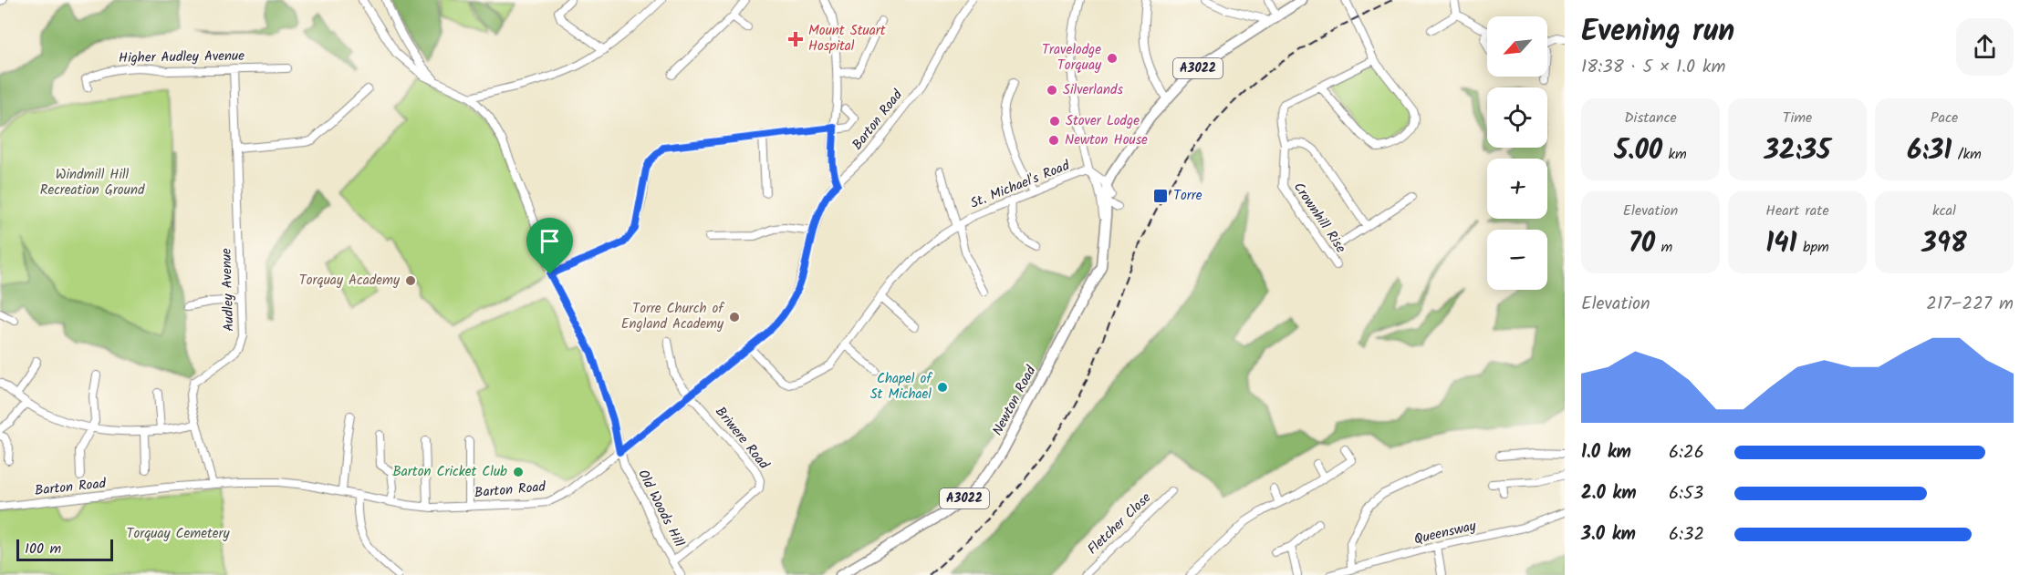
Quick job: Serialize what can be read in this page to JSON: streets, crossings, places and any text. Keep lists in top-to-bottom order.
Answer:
{
  "streets": {
    "main road": ["A3022", "Newton Road"],
    "street": [
      "Higher Audley Avenue",
      "Barton Road",
      "St. Michael's Road",
      "Crownhill Rise",
      "Audley Avenue",
      "Briwere Road",
      "Old Woods Hill",
      "Fletcher Close",
      "Queensway"
    ]
  },
  "crossings": [
    ["Higher Audley Avenue", "Audley Avenue"],
    ["A3022", "Newton Road"],
    ["Barton Road", "St. Michael's Road"],
    ["Barton Road", "Audley Avenue"],
    ["Barton Road", "Briwere Road"],
    ["Barton Road", "Old Woods Hill"],
    ["St. Michael's Road", "Newton Road"],
    ["Briwere Road", "Old Woods Hill"]
  ],
  "parks": ["Windmill Hill Recreation Ground", "Torquay Cemetery"],
  "places": {
    "health": ["Mount Stuart Hospital"],
    "other": [
      "Travelodge Torquay",
      "Silverlands",
      "Stover Lodge",
      "Newton House",
      "Torquay Academy",
      "Torre Church of England Academy",
      "Chapel of St Michael",
      "Barton Cricket Club"
    ],
    "transit": ["Torre"]
  },
  "scale_bar": "100 m",
  "north": "bottom left",
  "page": {
    "heading": ["Evening run", "18:38 · 5 × 1.0 km"],
    "map_buttons": ["+", "−"],
    "stats": [
      ["Distance", "5.00 km"],
      ["Time", "32:35"],
      ["Pace", "6:31 /km"],
      ["Elevation", "70 m"],
      ["Heart rate", "141 bpm"],
      ["kcal", "398"]
    ],
    "chart": ["Elevation", "217–227 m"],
    "list": [
      {
        "name": "1.0 km",
        "note": "6:26"
      },
      {
        "name": "2.0 km",
        "note": "6:53"
      },
      {
        "name": "3.0 km",
        "note": "6:32"
      }
    ],
    "scale": "100 m"
  }
}
